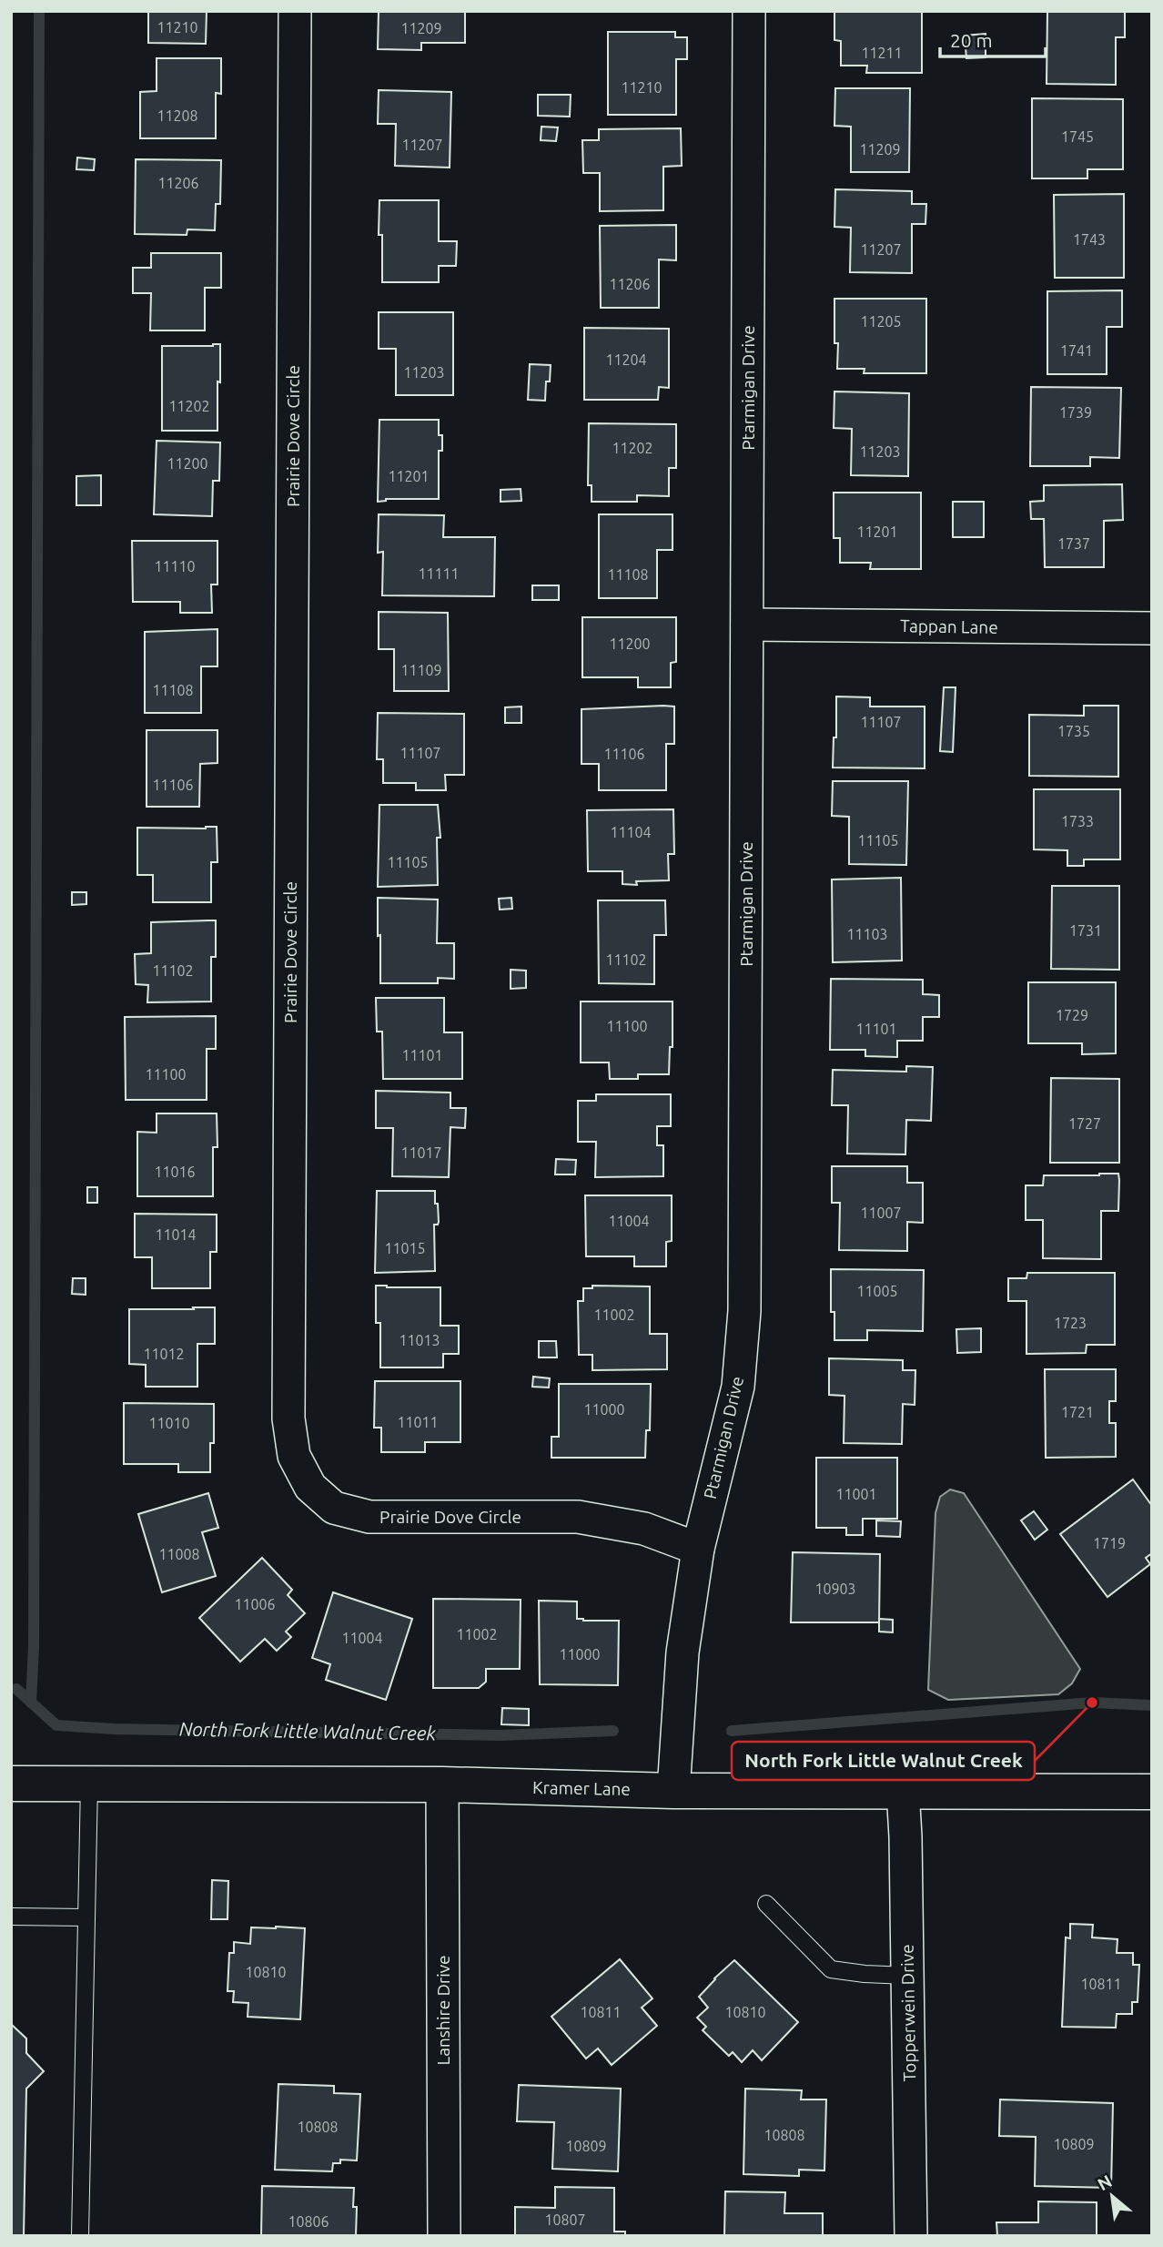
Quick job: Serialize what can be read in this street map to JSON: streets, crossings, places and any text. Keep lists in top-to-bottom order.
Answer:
{
  "streets": {
    "street": [
      "Ptarmigan Drive",
      "Prairie Dove Circle",
      "Tappan Lane",
      "Kramer Lane",
      "Lanshire Drive",
      "Topperwein Drive"
    ]
  },
  "crossings": [
    ["Ptarmigan Drive", "Prairie Dove Circle"],
    ["Ptarmigan Drive", "Tappan Lane"],
    ["Ptarmigan Drive", "Kramer Lane"],
    ["Kramer Lane", "Lanshire Drive"],
    ["Kramer Lane", "Topperwein Drive"]
  ],
  "water": ["North Fork Little Walnut Creek"],
  "places": ["North Fork Little Walnut Creek"],
  "house_numbers": [
    "11210",
    "11209",
    "11211",
    "11210",
    "11208",
    "1745",
    "11207",
    "11209",
    "11206",
    "1743",
    "11207",
    "11206",
    "11205",
    "1741",
    "11204",
    "11203",
    "11202",
    "1739",
    "11202",
    "11203",
    "11200",
    "11201",
    "11201",
    "1737",
    "11110",
    "11111",
    "11108",
    "11200",
    "11109",
    "11108",
    "11107",
    "1735",
    "11107",
    "11106",
    "11106",
    "1733",
    "11104",
    "11105",
    "11105",
    "1731",
    "11103",
    "11102",
    "11102",
    "1729",
    "11100",
    "11101",
    "11101",
    "11100",
    "1727",
    "11017",
    "11016",
    "11007",
    "11004",
    "11014",
    "11015",
    "11005",
    "11002",
    "1723",
    "11013",
    "11012",
    "11000",
    "1721",
    "11011",
    "11010",
    "11001",
    "1719",
    "11008",
    "10903",
    "11006",
    "11002",
    "11004",
    "11000",
    "10810",
    "10811",
    "10811",
    "10810",
    "10808",
    "10808",
    "10809",
    "10809",
    "10807",
    "10806"
  ],
  "scale_bar": "20 m",
  "north": "top left"
}
